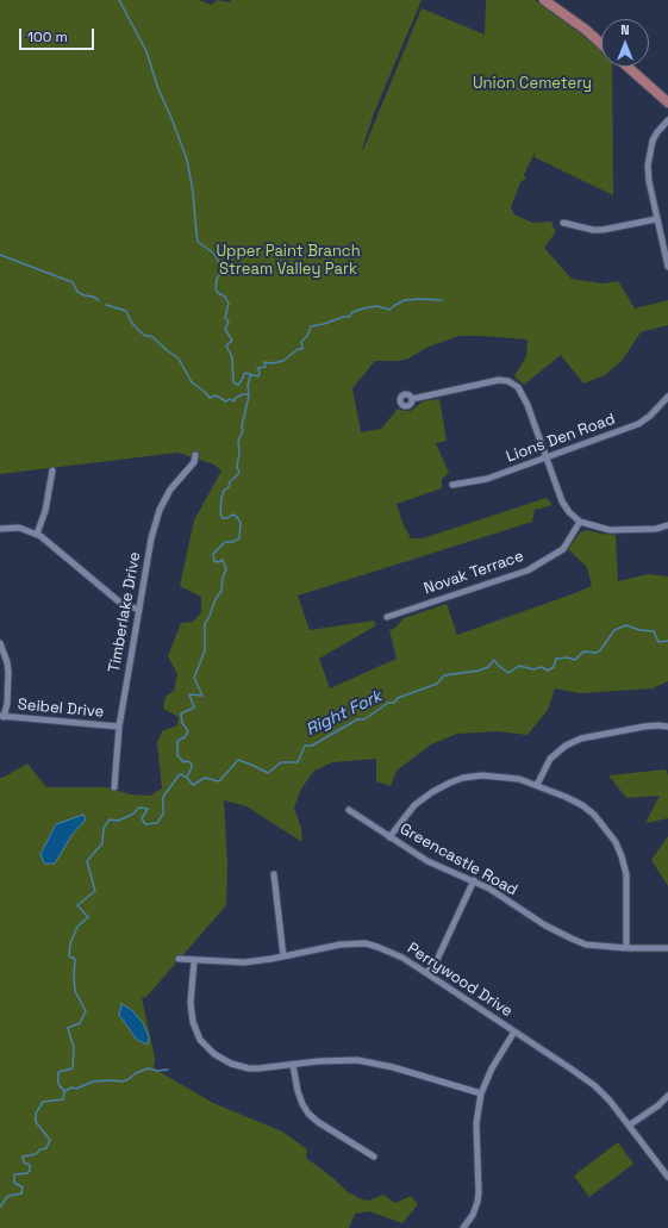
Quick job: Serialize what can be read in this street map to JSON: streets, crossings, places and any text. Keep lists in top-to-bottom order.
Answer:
{
  "streets": {
    "street": [
      "Lions Den Road",
      "Novak Terrace",
      "Timberlake Drive",
      "Seibel Drive",
      "Greencastle Road",
      "Perrywood Drive"
    ]
  },
  "crossings": [
    ["Timberlake Drive", "Seibel Drive"]
  ],
  "water": ["Right Fork"],
  "parks": ["Union Cemetery", "Upper Paint Branch Stream Valley Park"],
  "scale_bar": "100 m",
  "north": "top"
}
